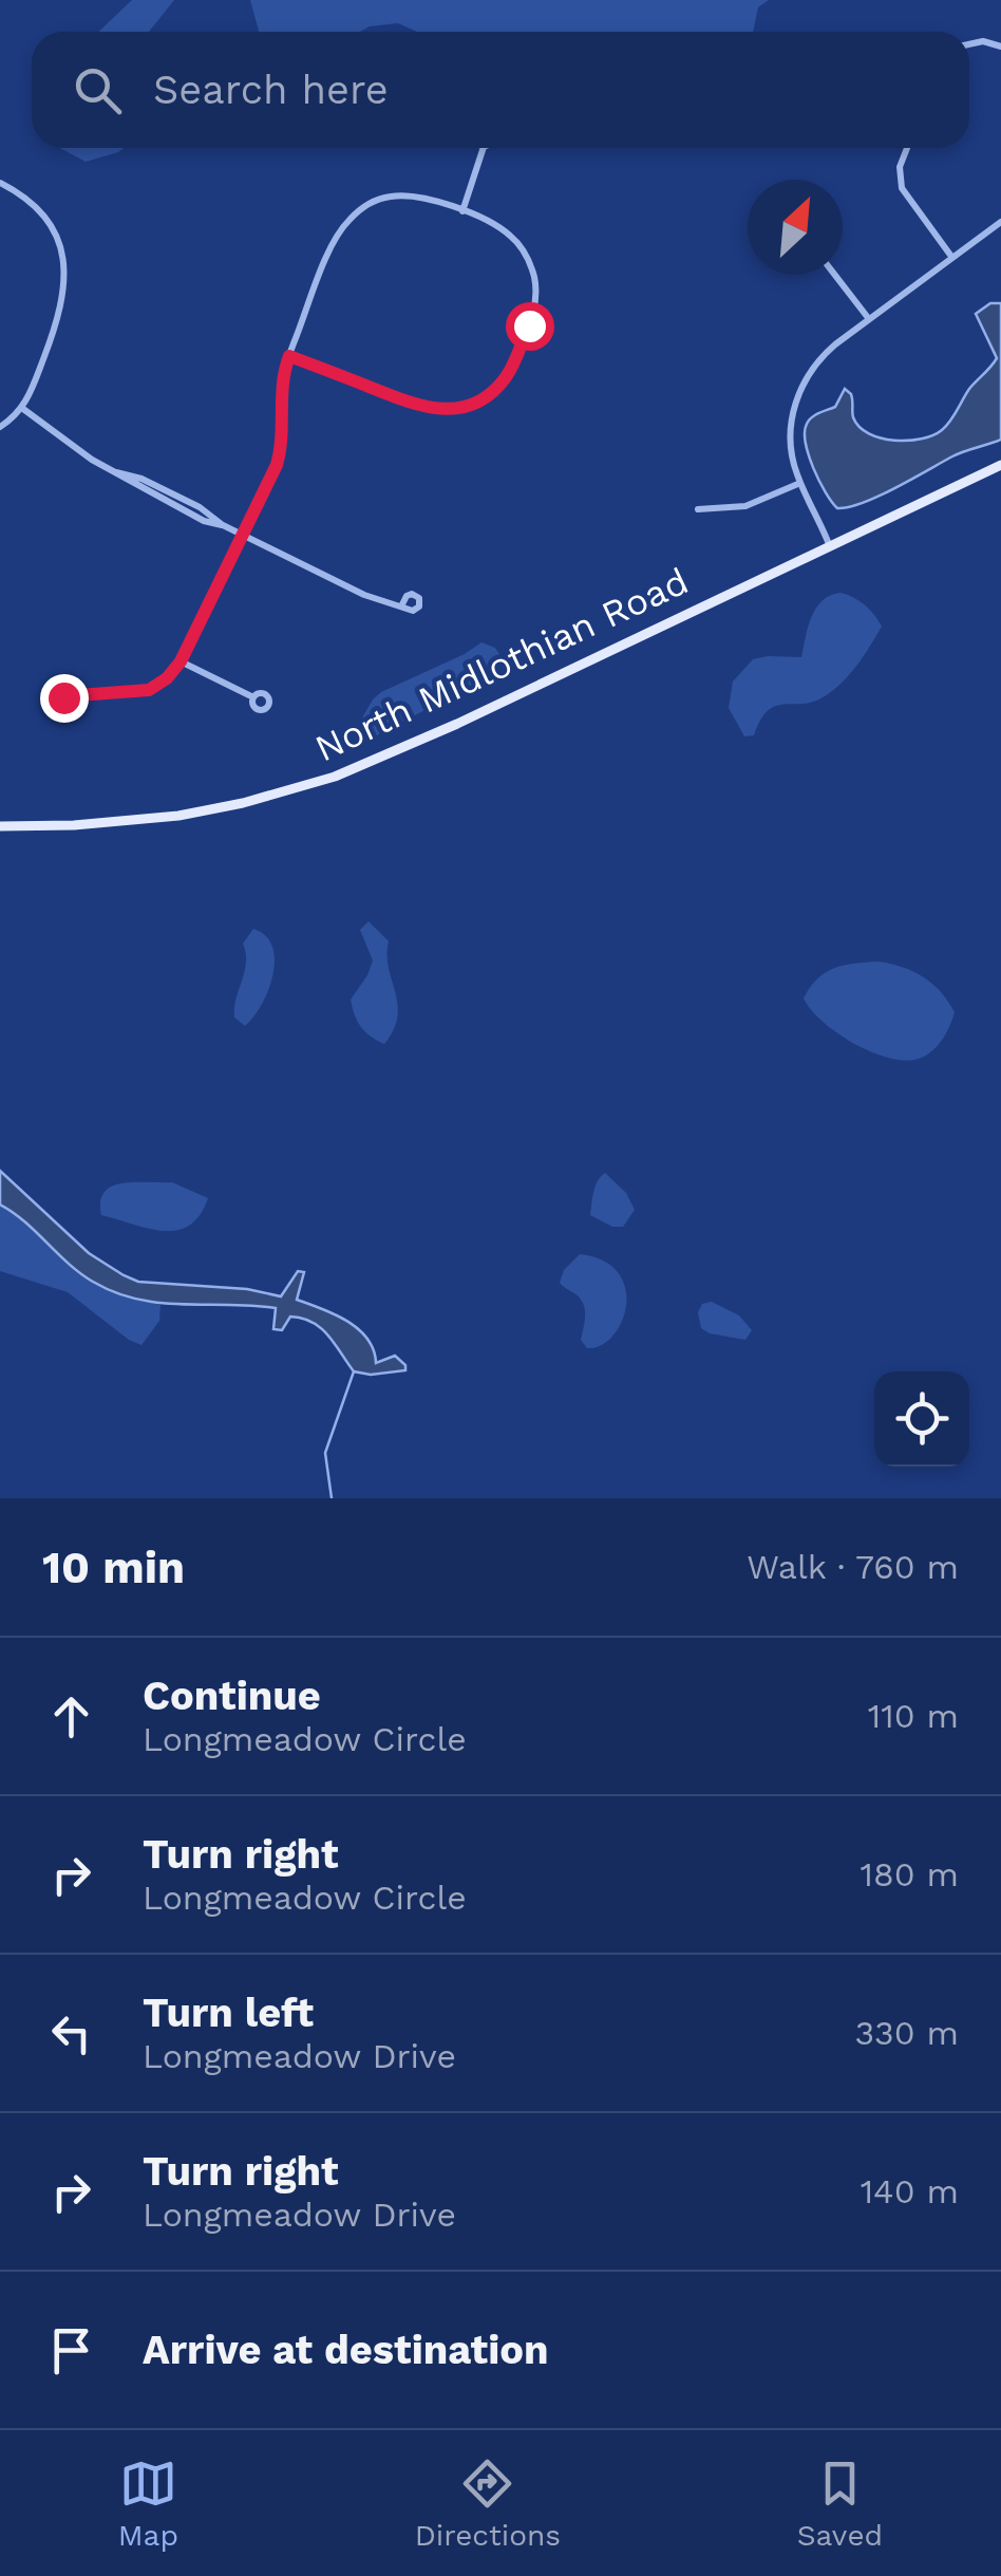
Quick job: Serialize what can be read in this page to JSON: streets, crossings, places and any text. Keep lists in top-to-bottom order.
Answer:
{
  "streets": {
    "main road": ["North Midlothian Road"]
  },
  "north": "top right",
  "page": {
    "search": "Search here",
    "heading": ["10 min", "Walk · 760 m"],
    "list": [
      ["Continue", "Longmeadow Circle", "110 m"],
      ["Turn right", "Longmeadow Circle", "180 m"],
      ["Turn left", "Longmeadow Drive", "330 m"],
      ["Turn right", "Longmeadow Drive", "140 m"],
      "Arrive at destination"
    ],
    "nav": ["Map", "Directions", "Saved"]
  }
}
